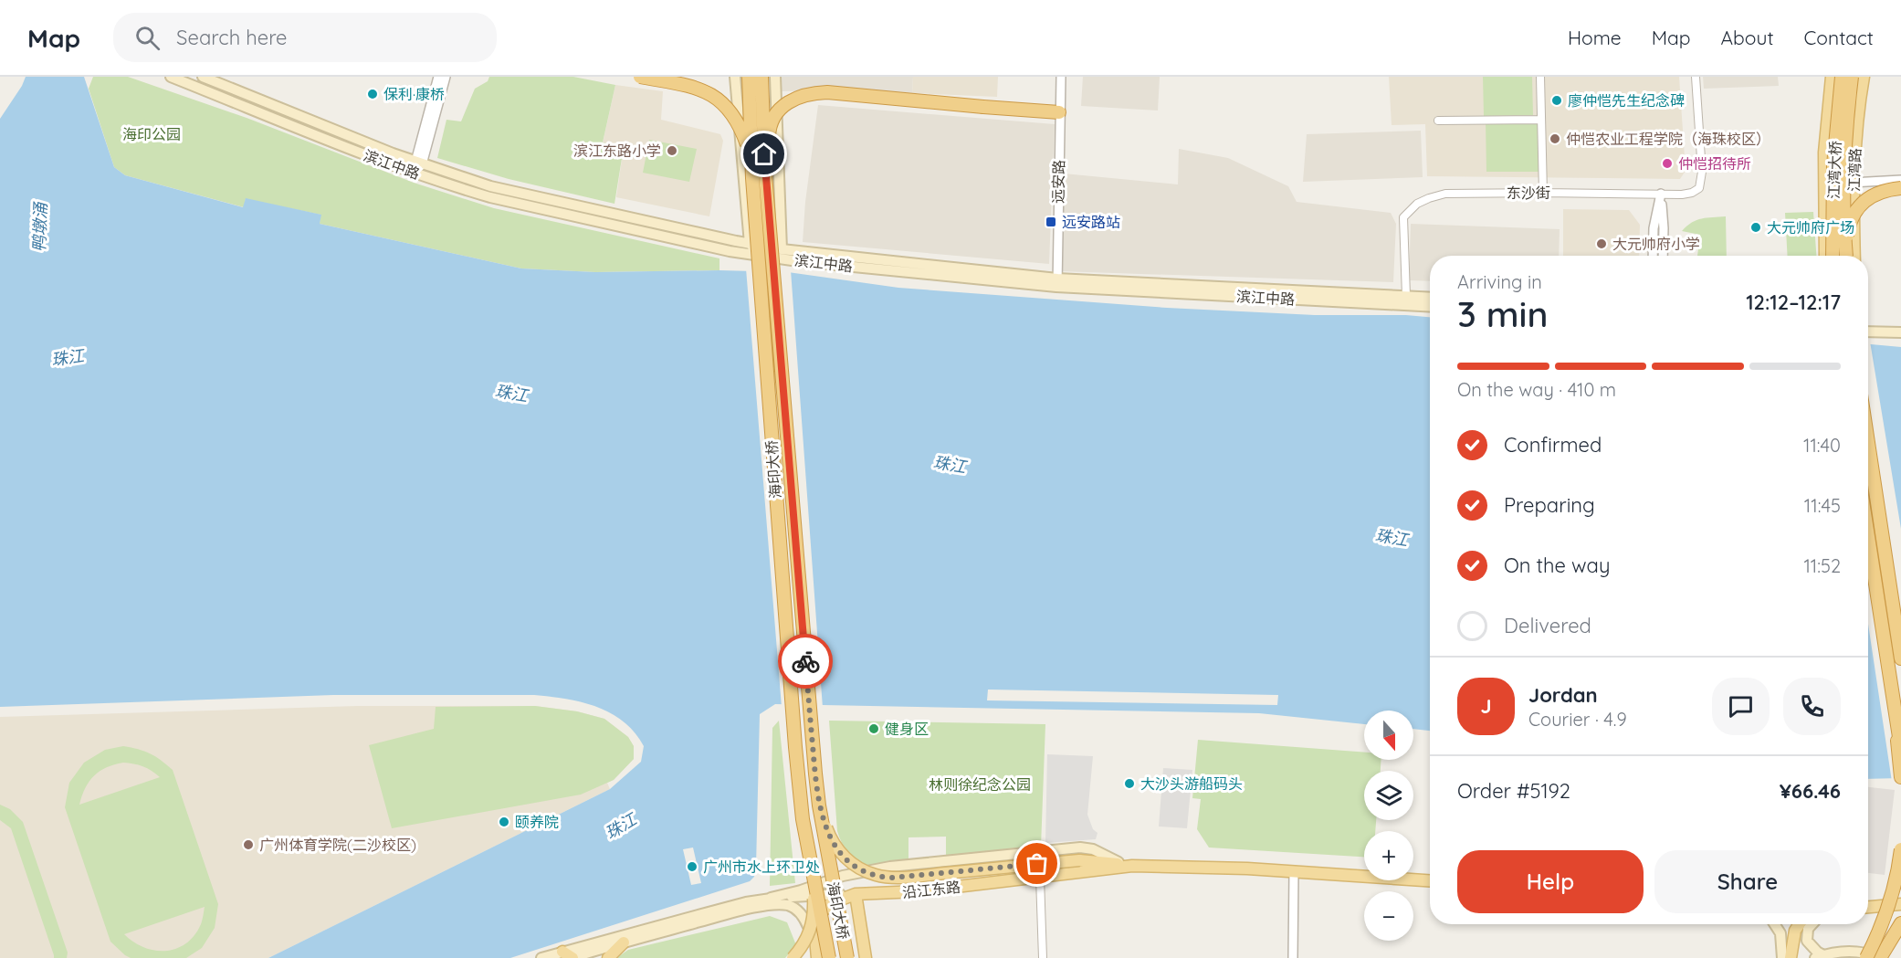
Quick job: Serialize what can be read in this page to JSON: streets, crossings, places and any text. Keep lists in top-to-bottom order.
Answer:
{
  "streets": {
    "highway": ["江湾大桥", "海印大桥"],
    "main road": ["滨江中路", "江湾路", "沿江东路"],
    "street": ["远安路", "东沙街"]
  },
  "crossings": [
    ["滨江中路", "远安路"],
    ["滨江中路", "东沙街"]
  ],
  "water": ["鸭墩涌", "珠江"],
  "parks": ["海印公园", "林则徐纪念公园"],
  "places": {
    "other": [
      "保利·康桥",
      "廖仲恺先生纪念碑",
      "仲恺农业工程学院（海珠校区）",
      "滨江东路小学",
      "仲恺招待所",
      "大元帅府广场",
      "大元帅府小学",
      "健身区",
      "大沙头游船码头",
      "颐养院",
      "广州体育学院(二沙校区)",
      "广州市水上环卫处"
    ],
    "transit": ["远安路站"]
  },
  "north": "bottom",
  "page": {
    "header": "Map",
    "search": "Search here",
    "nav": [
      "Home",
      "Map",
      "About",
      "Contact"
    ],
    "heading": ["3 min", "Arriving in", "12:12–12:17"],
    "panel": [
      "Jordan",
      "Courier · 4.9",
      "Order #5192",
      "¥66.46"
    ],
    "bar": "On the way · 410 m",
    "list": [
      ["Confirmed", "11:40"],
      ["Preparing", "11:45"],
      ["On the way", "11:52"],
      "Delivered"
    ],
    "round": "J",
    "map_buttons": ["+", "−"],
    "buttons": ["Help", "Share"]
  }
}
